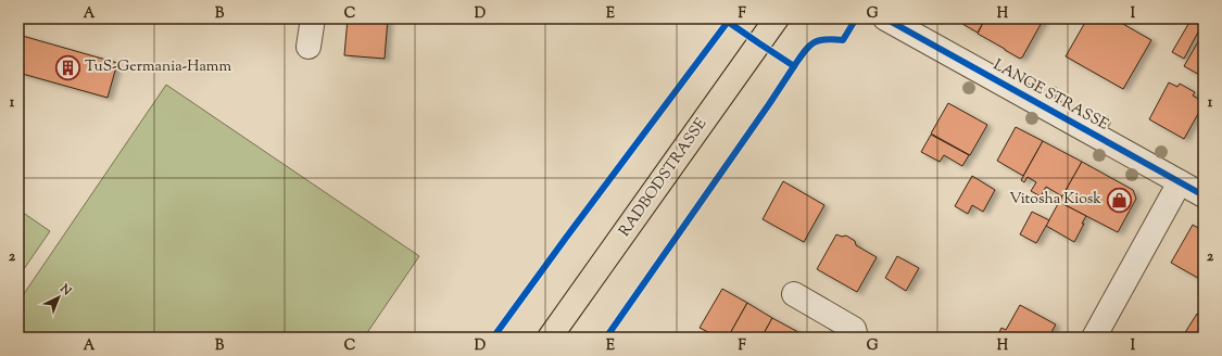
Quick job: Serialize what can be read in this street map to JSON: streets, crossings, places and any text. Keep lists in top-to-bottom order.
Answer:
{
  "streets": {
    "main road": ["RADBODSTRASSE"],
    "street": ["LANGE STRASSE"]
  },
  "places": {
    "building": ["TuS-Germania-Hamm"],
    "shop": ["Vitosha Kiosk"]
  },
  "north": "top right",
  "grid": {
    "columns": [
      "A",
      "B",
      "C",
      "D",
      "E",
      "F",
      "G",
      "H",
      "I"
    ],
    "rows": ["1", "2"]
  }
}
